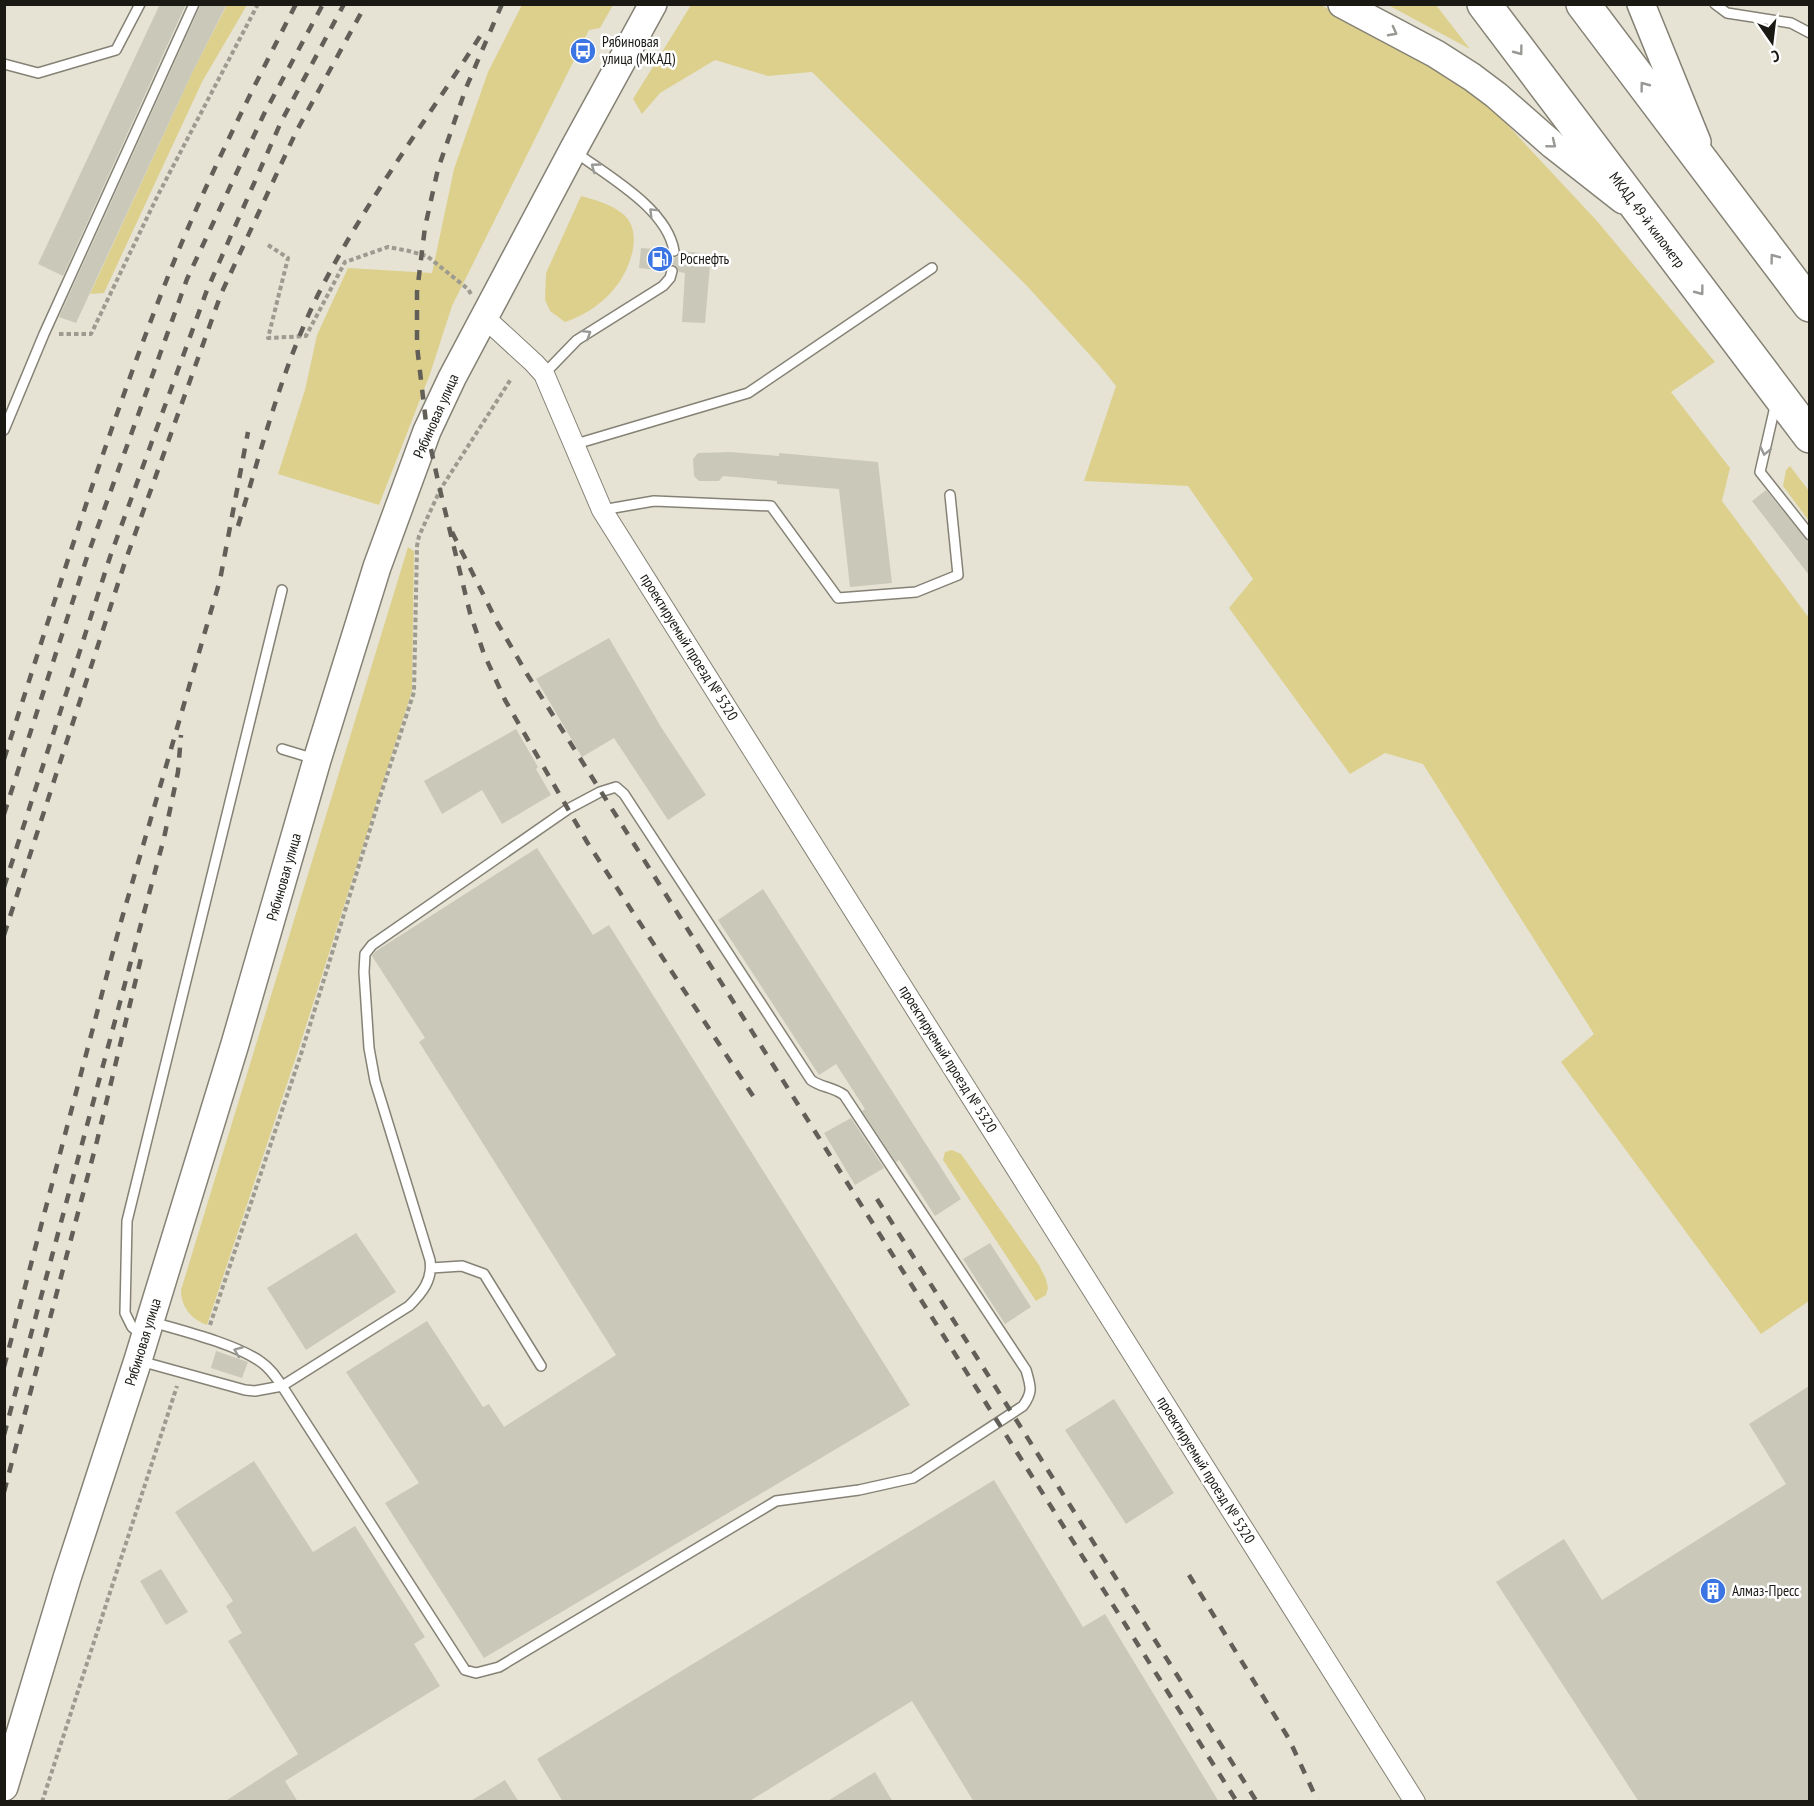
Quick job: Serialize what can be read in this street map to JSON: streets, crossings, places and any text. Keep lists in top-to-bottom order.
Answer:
{
  "streets": {
    "highway": ["МКАД, 49-й километр"],
    "street": ["Рябиновая улица", "проектируемый проезд № 5320"]
  },
  "crossings": [
    ["Рябиновая улица", "проектируемый проезд № 5320"]
  ],
  "places": {
    "bus stop": ["Рябиновая улица (МКАД)"],
    "fuel station": ["Роснефть"],
    "building": ["Алмаз-Пресс"]
  },
  "north": "bottom"
}
